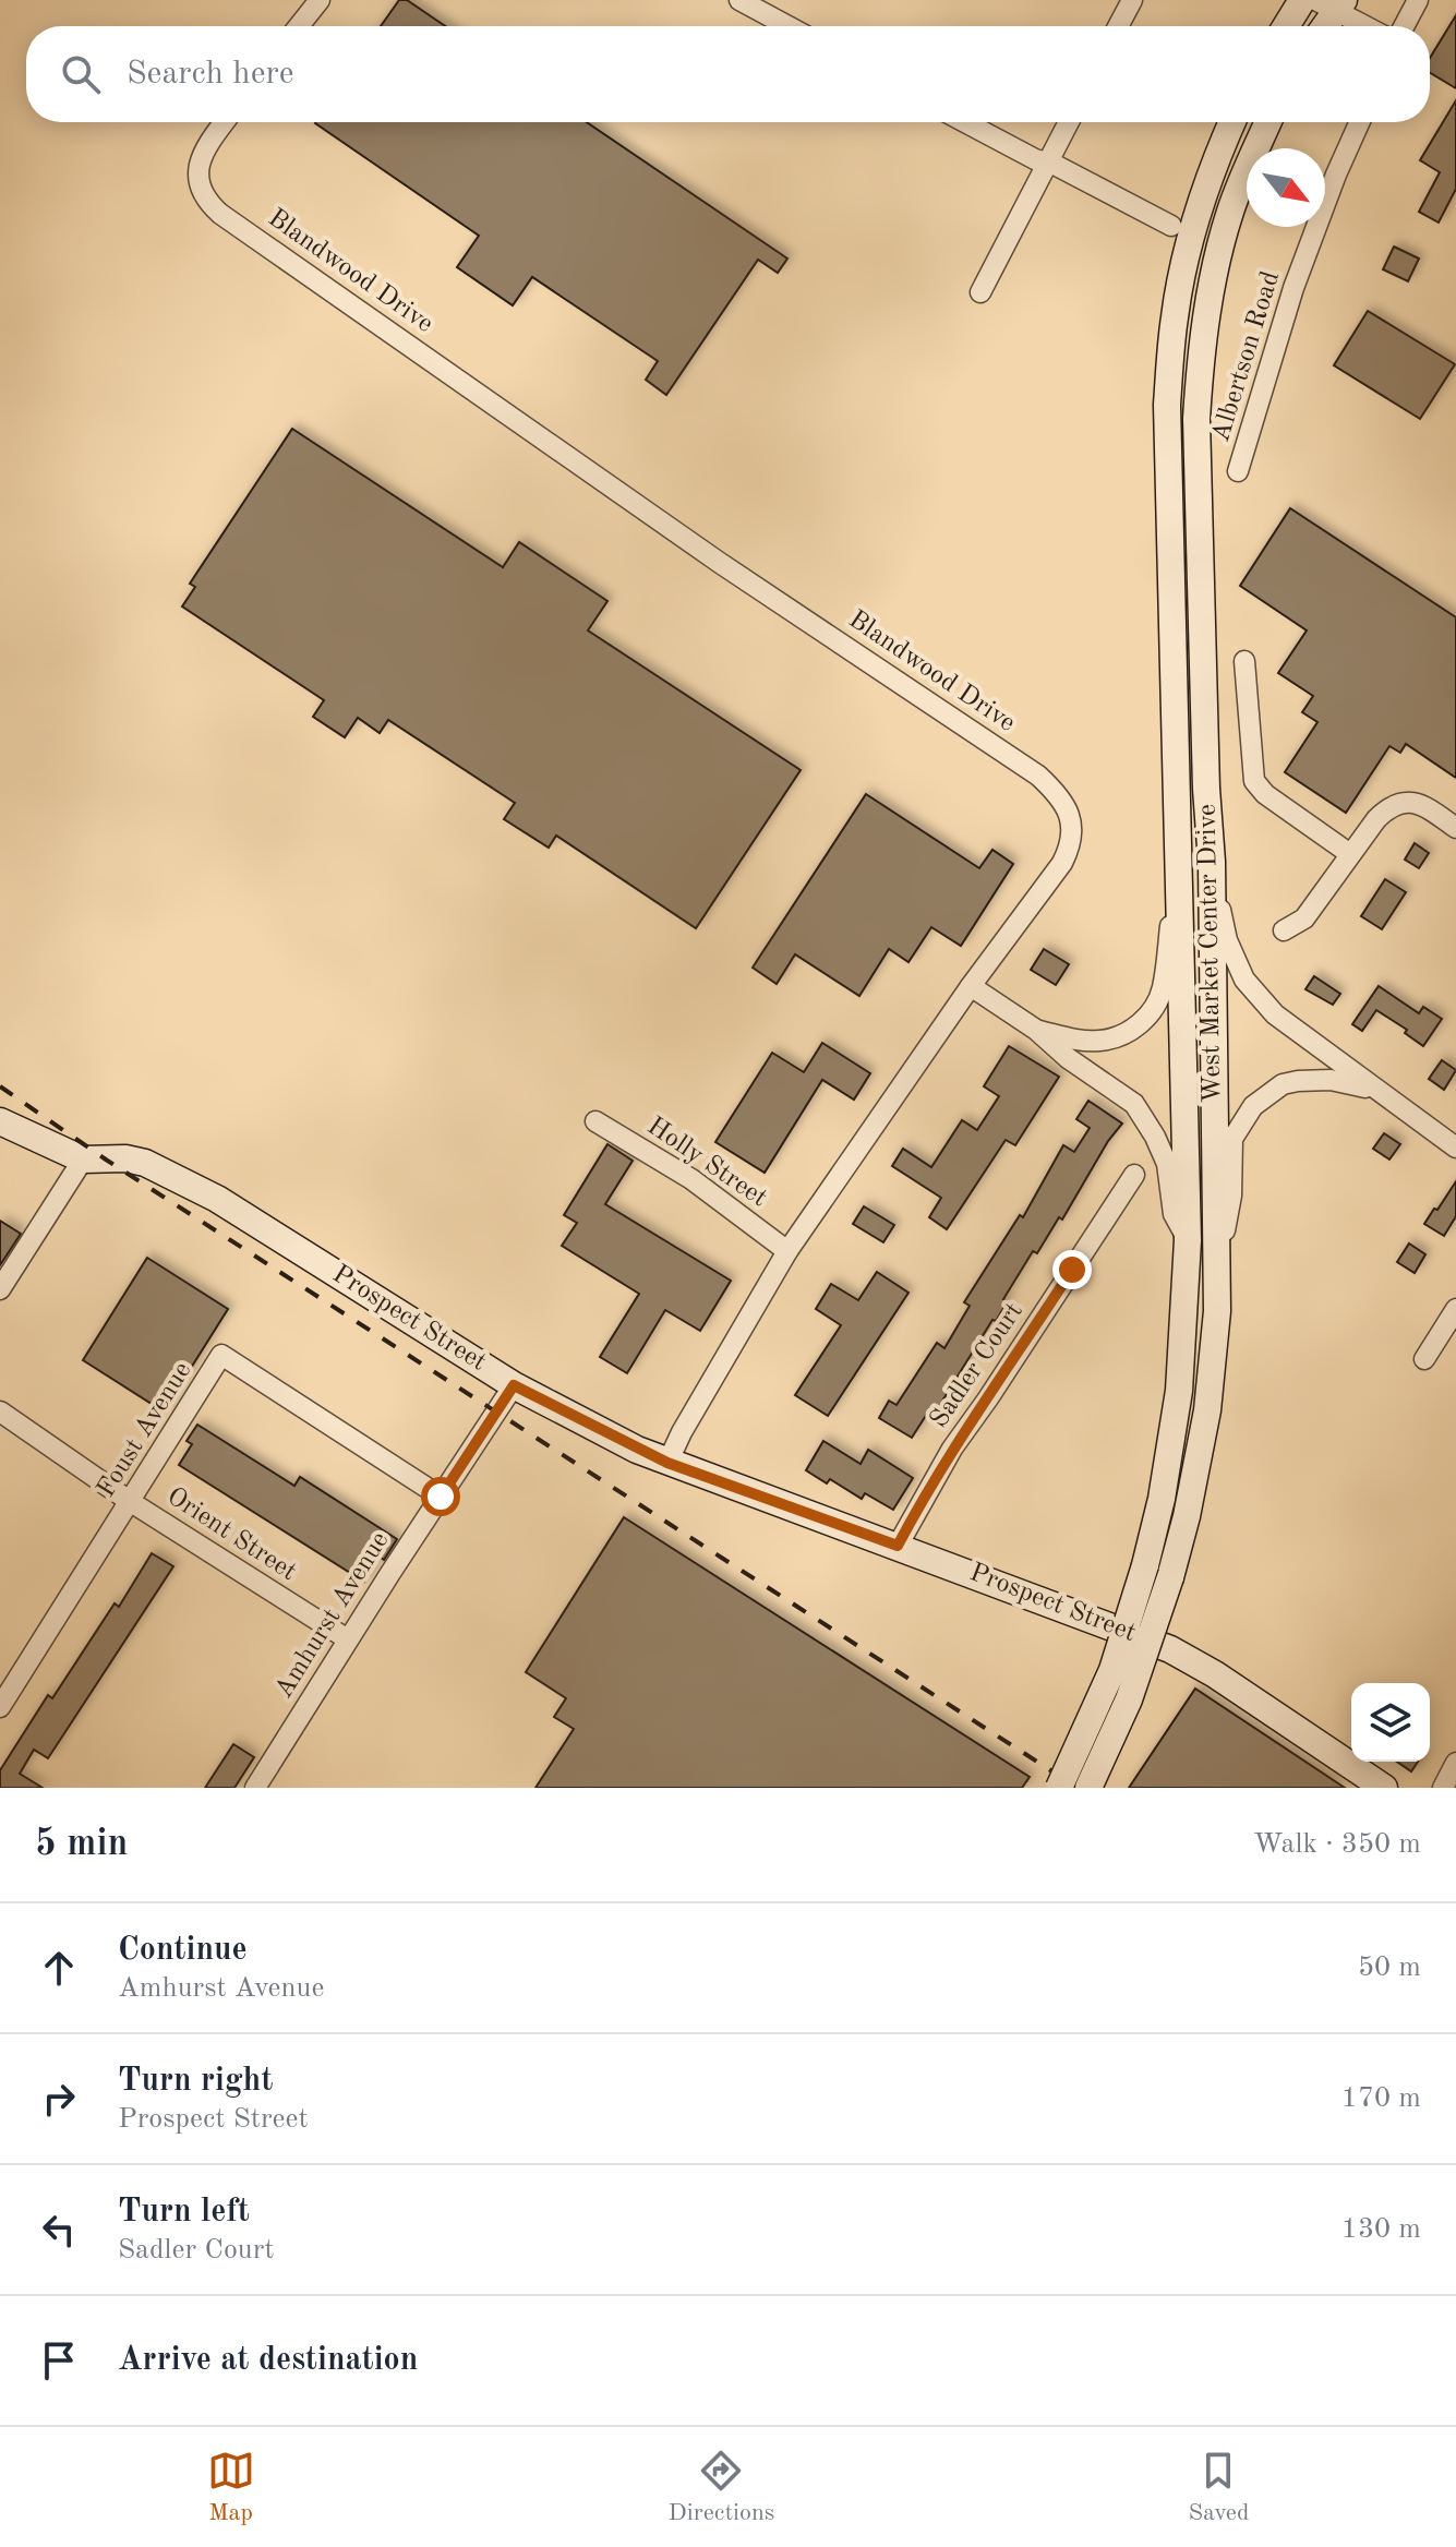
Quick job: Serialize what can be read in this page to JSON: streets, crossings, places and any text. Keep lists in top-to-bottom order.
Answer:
{
  "streets": {
    "main road": ["West Market Center Drive", "Prospect Street"],
    "street": [
      "Blandwood Drive",
      "Albertson Road",
      "Holly Street",
      "Sadler Court",
      "Foust Avenue",
      "Orient Street",
      "Amhurst Avenue"
    ]
  },
  "crossings": [
    ["Blandwood Drive", "Holly Street"],
    ["Blandwood Drive", "Prospect Street"],
    ["Prospect Street", "Sadler Court"],
    ["Prospect Street", "Amhurst Avenue"],
    ["Foust Avenue", "Orient Street"],
    ["Foust Avenue", "Amhurst Avenue"],
    ["Orient Street", "Amhurst Avenue"]
  ],
  "north": "bottom right",
  "page": {
    "search": "Search here",
    "heading": ["5 min", "Walk · 350 m"],
    "list": [
      ["Continue", "Amhurst Avenue", "50 m"],
      ["Turn right", "Prospect Street", "170 m"],
      ["Turn left", "Sadler Court", "130 m"],
      "Arrive at destination"
    ],
    "nav": ["Map", "Directions", "Saved"]
  }
}
